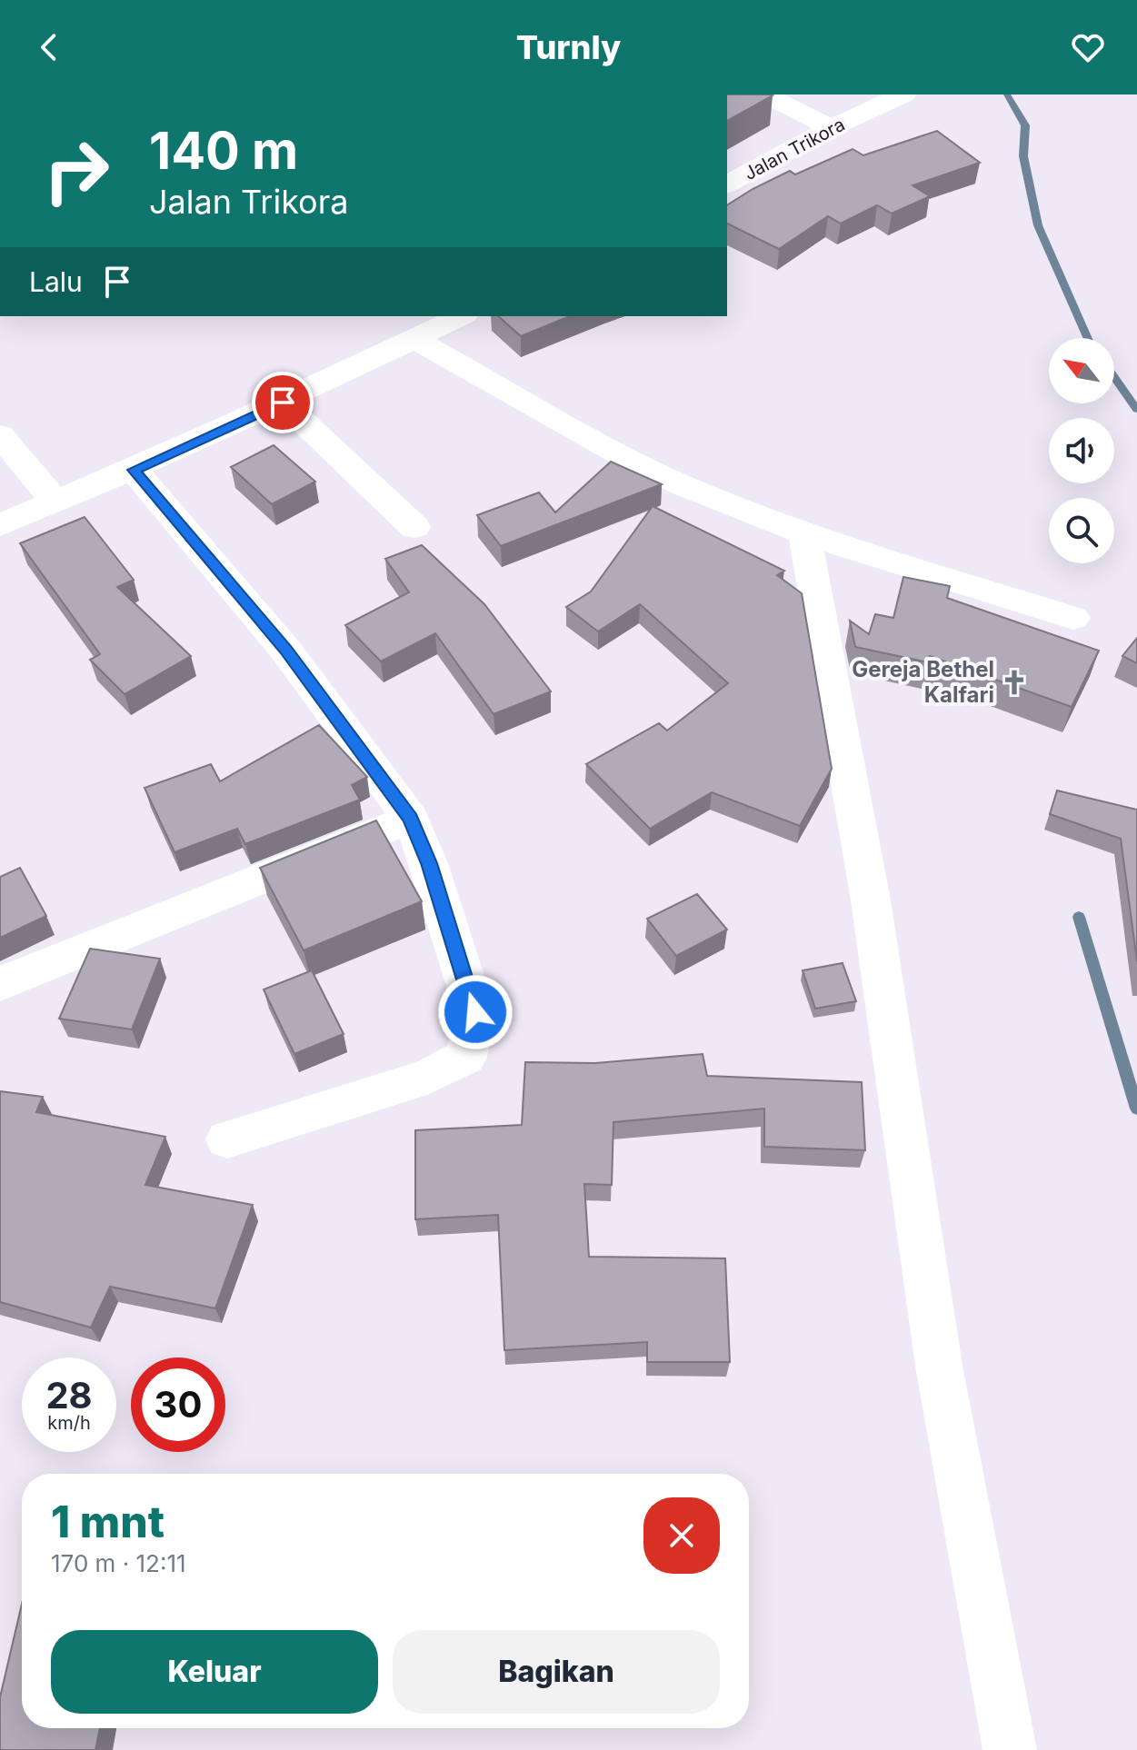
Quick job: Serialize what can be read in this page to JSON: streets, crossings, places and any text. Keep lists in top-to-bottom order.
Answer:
{
  "streets": {
    "street": ["Jalan Trikora"]
  },
  "places": {
    "church": ["Gereja Bethel Kalfari"]
  },
  "north": "top left",
  "page": {
    "header": "Turnly",
    "turn": ["140 m", "Jalan Trikora"],
    "then": "Lalu",
    "speed": "28 km/h",
    "limit": "30",
    "heading": ["1 mnt", "170 m · 12:11"],
    "buttons": ["Keluar", "Bagikan"]
  }
}
